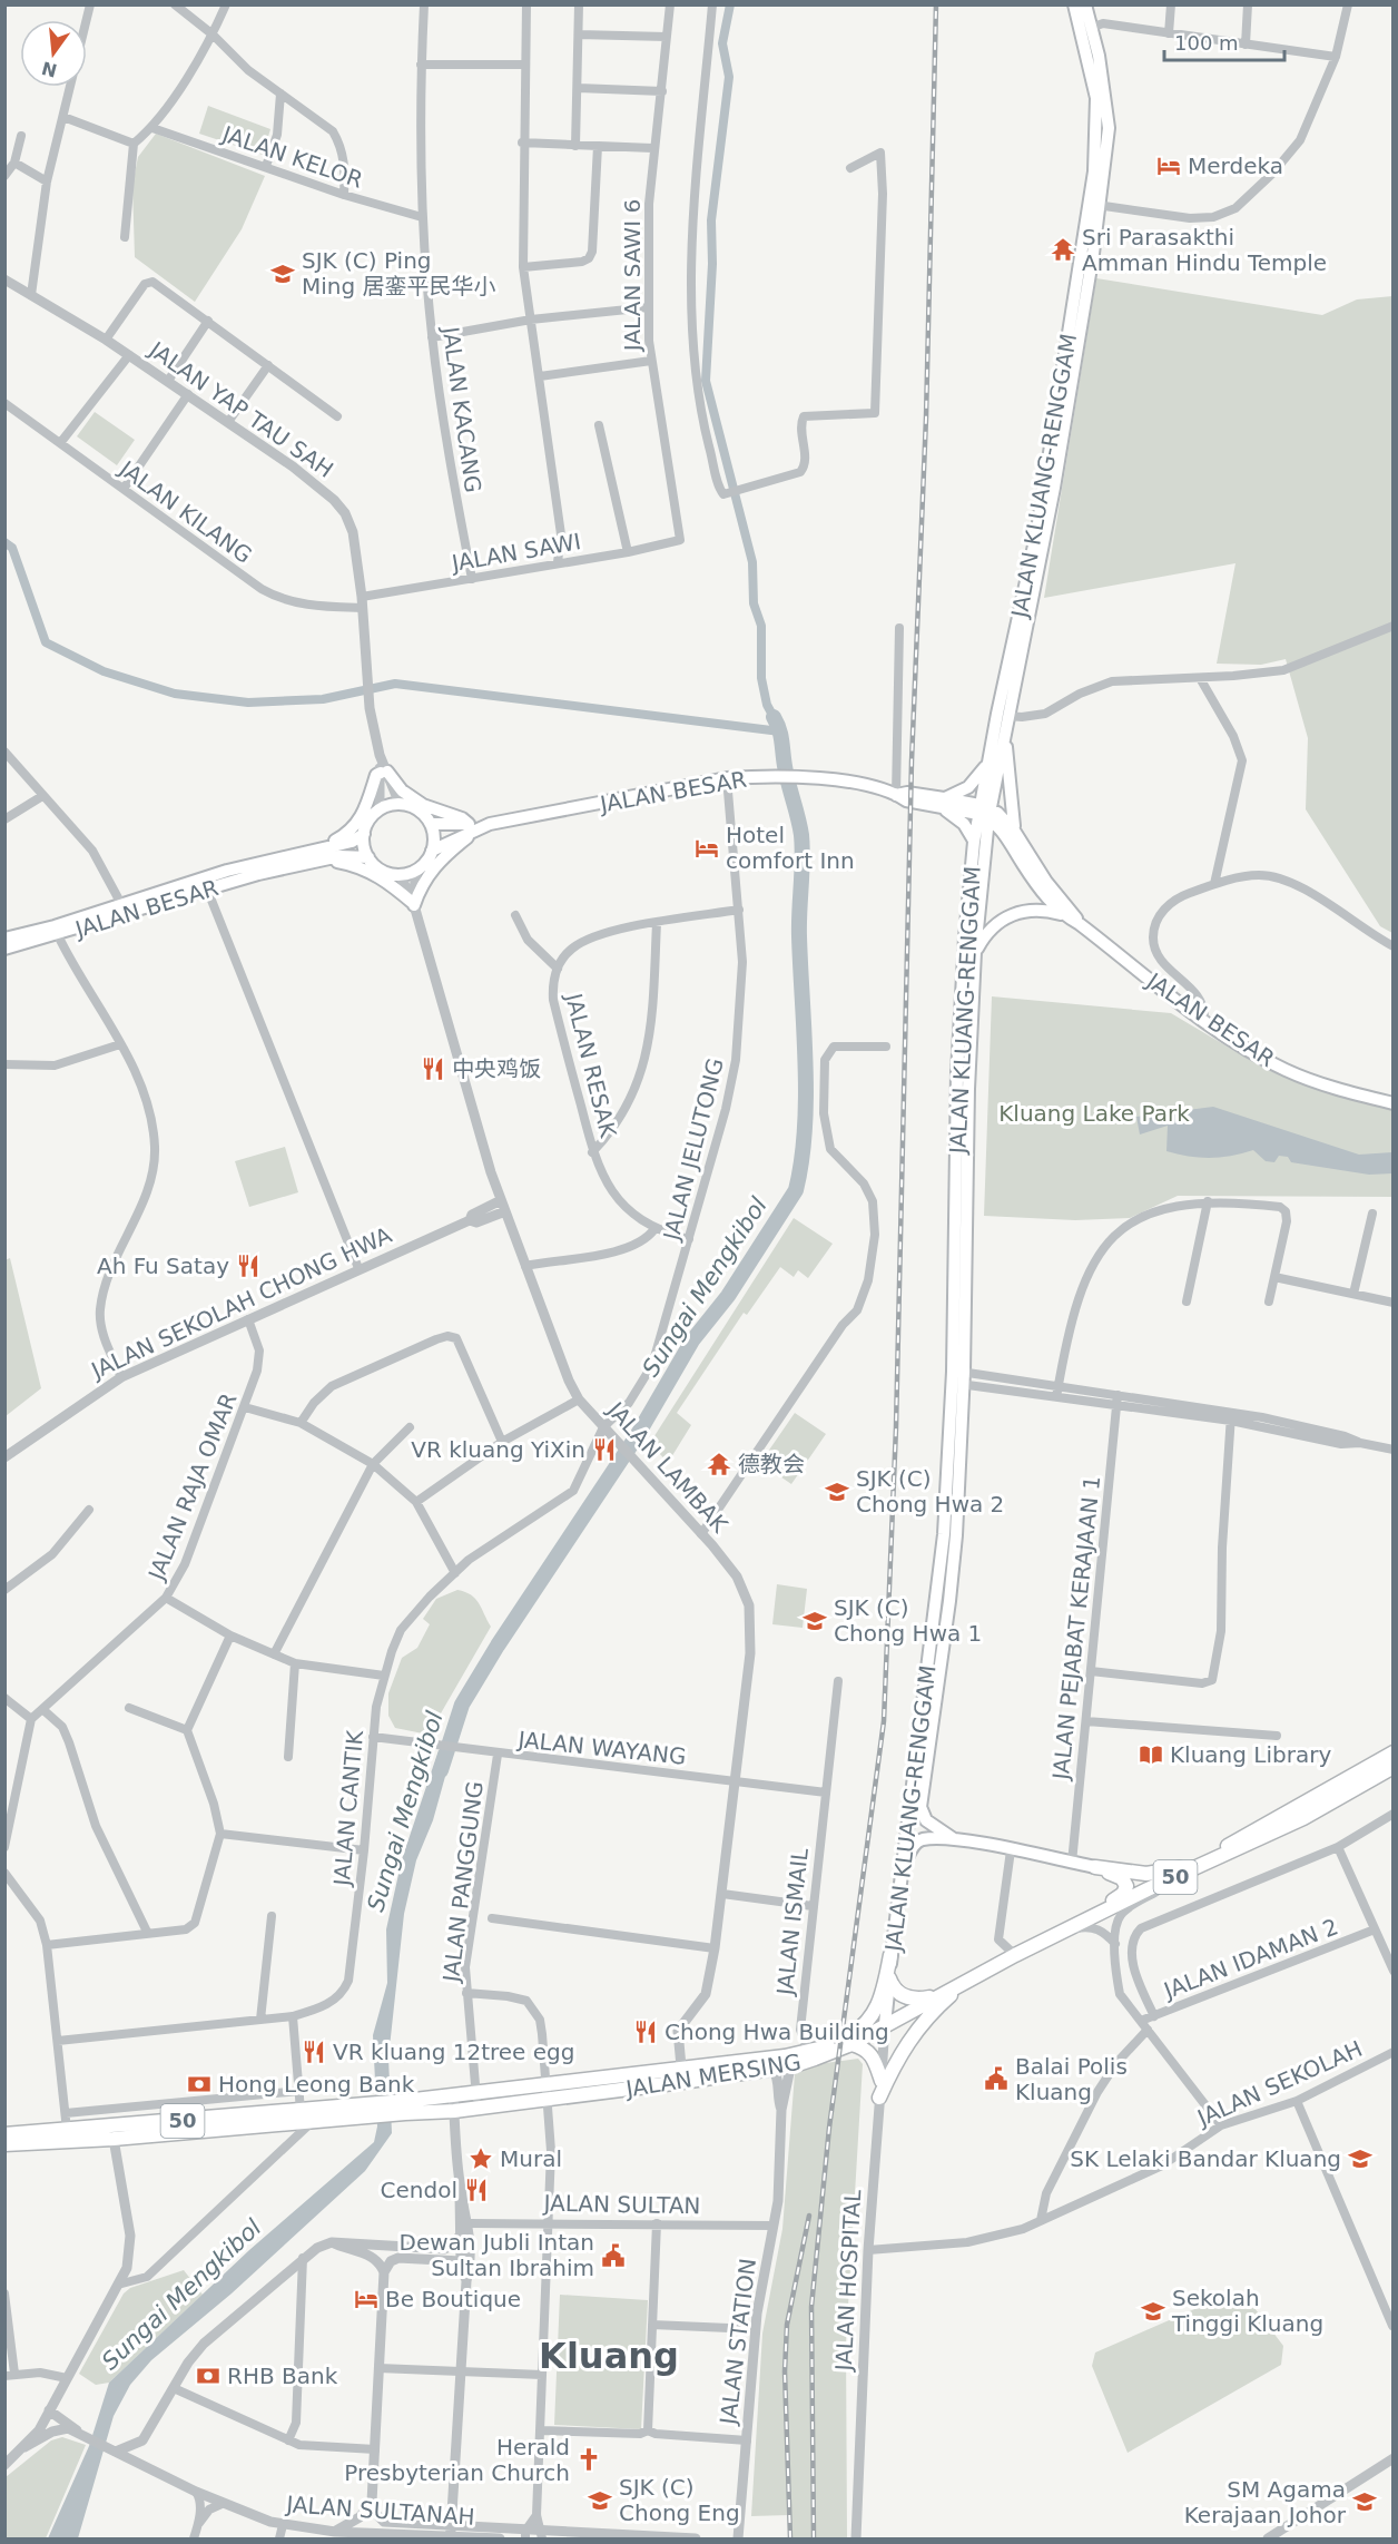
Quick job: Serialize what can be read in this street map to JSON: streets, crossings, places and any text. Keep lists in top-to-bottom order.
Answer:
{
  "streets": {
    "highway": ["50", "JALAN MERSING"],
    "main road": ["JALAN KLUANG-RENGGAM", "JALAN BESAR"],
    "street": [
      "JALAN KELOR",
      "JALAN SAWI 6",
      "JALAN YAP TAU SAH",
      "JALAN KACANG",
      "JALAN KILANG",
      "JALAN SAWI",
      "JALAN RESAK",
      "JALAN JELUTONG",
      "JALAN SEKOLAH CHONG HWA",
      "JALAN LAMBAK",
      "JALAN RAJA OMAR",
      "JALAN PEJABAT KERAJAAN 1",
      "JALAN WAYANG",
      "JALAN CANTIK",
      "JALAN PANGGUNG",
      "JALAN ISMAIL",
      "JALAN IDAMAN 2",
      "JALAN SEKOLAH",
      "JALAN SULTAN",
      "JALAN HOSPITAL",
      "JALAN STATION",
      "JALAN SULTANAH"
    ]
  },
  "crossings": [
    ["JALAN KELOR", "JALAN KACANG"],
    ["JALAN SAWI 6", "JALAN SAWI"],
    ["JALAN YAP TAU SAH", "JALAN KILANG"],
    ["JALAN YAP TAU SAH", "JALAN SAWI"],
    ["JALAN YAP TAU SAH", "JALAN BESAR"],
    ["JALAN KACANG", "JALAN SAWI"],
    ["JALAN KLUANG-RENGGAM", "JALAN BESAR"],
    ["JALAN KLUANG-RENGGAM", "JALAN MERSING"],
    ["JALAN KLUANG-RENGGAM", "JALAN HOSPITAL"],
    ["JALAN KILANG", "JALAN SAWI"],
    ["JALAN BESAR", "JALAN JELUTONG"],
    ["JALAN RESAK", "JALAN JELUTONG"],
    ["JALAN JELUTONG", "JALAN LAMBAK"],
    ["JALAN JELUTONG", "JALAN CANTIK"],
    ["JALAN SEKOLAH CHONG HWA", "JALAN LAMBAK"],
    ["JALAN SEKOLAH CHONG HWA", "JALAN RAJA OMAR"],
    ["JALAN LAMBAK", "JALAN WAYANG"],
    ["JALAN LAMBAK", "JALAN CANTIK"],
    ["JALAN LAMBAK", "JALAN MERSING"],
    ["JALAN WAYANG", "JALAN CANTIK"],
    ["JALAN WAYANG", "JALAN PANGGUNG"],
    ["JALAN WAYANG", "JALAN ISMAIL"],
    ["JALAN PANGGUNG", "JALAN MERSING"],
    ["JALAN ISMAIL", "JALAN MERSING"],
    ["JALAN MERSING", "JALAN HOSPITAL"],
    ["JALAN MERSING", "JALAN STATION"],
    ["JALAN SEKOLAH", "JALAN HOSPITAL"],
    ["JALAN SULTAN", "JALAN STATION"]
  ],
  "districts": ["Kluang"],
  "water": ["Sungai Mengkibol"],
  "parks": ["Kluang Lake Park"],
  "places": {
    "hotel": ["Merdeka", "Hotel comfort Inn", "Be Boutique"],
    "temple": ["Sri Parasakthi Amman Hindu Temple", "德教会"],
    "school or university": [
      "SJK (C) Ping Ming 居銮平民华小",
      "SJK (C) Chong Hwa 2",
      "SJK (C) Chong Hwa 1",
      "SK Lelaki Bandar Kluang",
      "Sekolah Tinggi Kluang",
      "SJK (C) Chong Eng",
      "SM Agama Kerajaan Johor"
    ],
    "restaurant": [
      "中央鸡饭",
      "Ah Fu Satay",
      "VR kluang YiXin",
      "Chong Hwa Building",
      "VR kluang 12tree egg",
      "Cendol"
    ],
    "library": ["Kluang Library"],
    "public building": ["Balai Polis Kluang", "Dewan Jubli Intan Sultan Ibrahim"],
    "bank": ["Hong Leong Bank", "RHB Bank"],
    "place": ["Mural"],
    "church": ["Herald Presbyterian Church"]
  },
  "scale_bar": "100 m",
  "north": "bottom"
}
